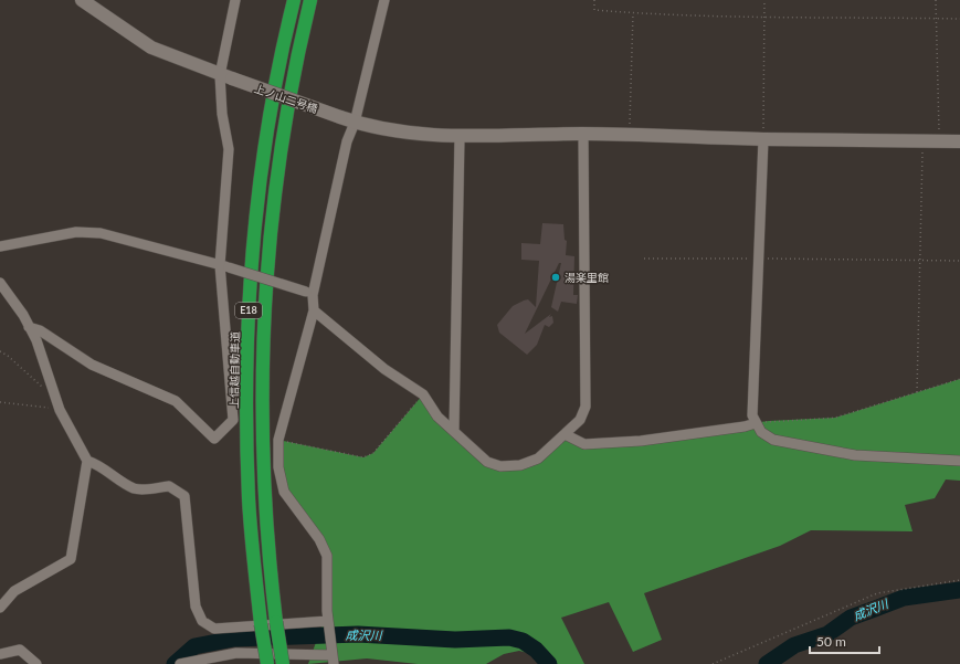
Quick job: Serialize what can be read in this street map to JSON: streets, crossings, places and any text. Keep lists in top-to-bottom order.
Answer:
{
  "streets": {
    "highway": ["E18", "上信越自動車道"],
    "street": ["上ノ山二号橋"]
  },
  "water": ["成沢川"],
  "places": ["湯楽里館"],
  "scale_bar": "50 m"
}
